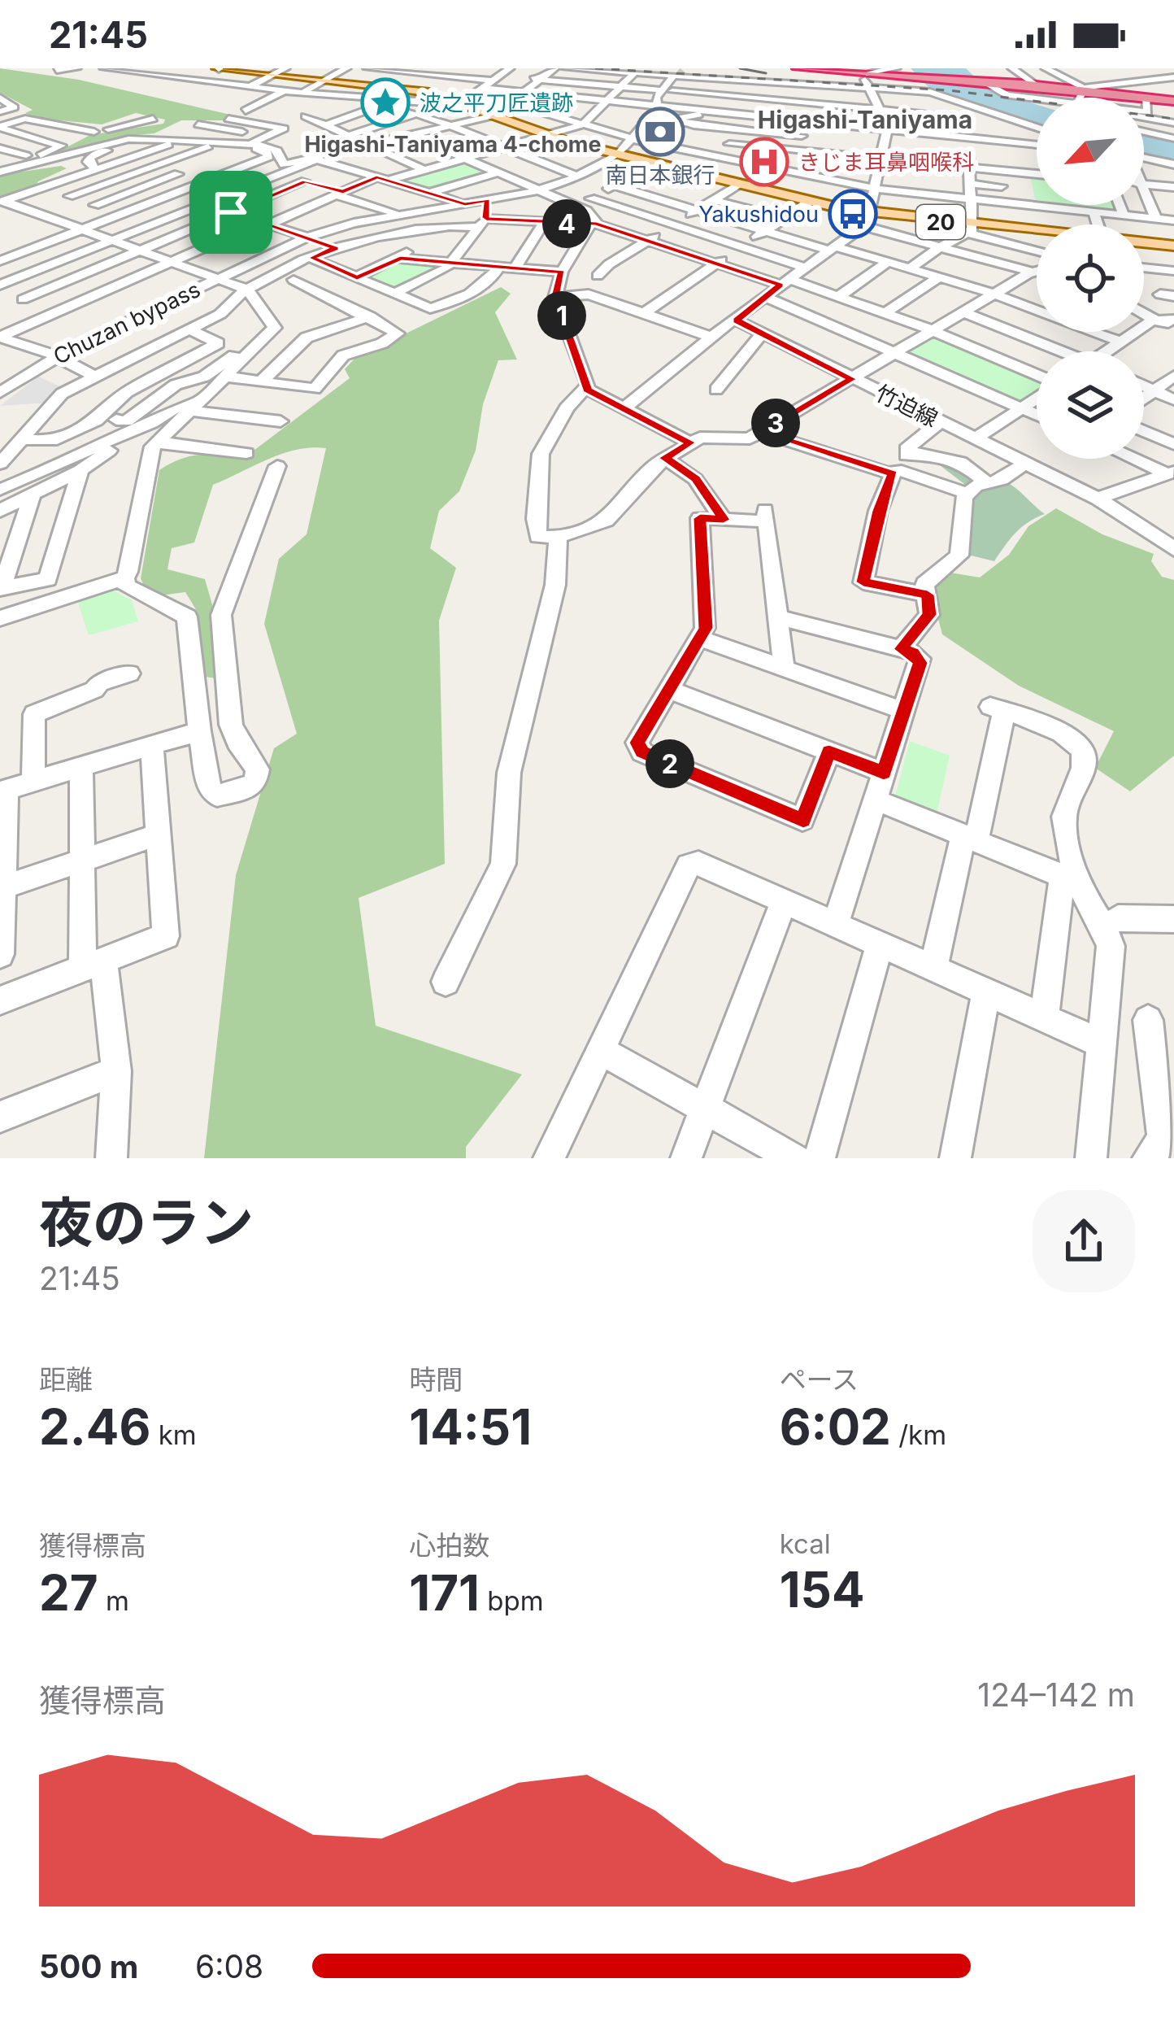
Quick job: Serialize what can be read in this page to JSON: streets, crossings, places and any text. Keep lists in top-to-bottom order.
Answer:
{
  "streets": {
    "main road": ["20"],
    "street": ["Chuzan bypass", "竹迫線"]
  },
  "crossings": [
    ["20", "Chuzan bypass"]
  ],
  "districts": ["Higashi-Taniyama", "Higashi-Taniyama 4-chome"],
  "places": {
    "place": ["波之平刀匠遺跡"],
    "bank": ["南日本銀行"],
    "hospital": ["きじま耳鼻咽喉科"],
    "bus stop": ["Yakushidou"]
  },
  "north": "bottom left",
  "page": {
    "status": "21:45",
    "pins": [
      "4",
      "1",
      "3",
      "2"
    ],
    "heading": ["夜のラン", "21:45"],
    "stats": [
      ["距離", "2.46 km"],
      ["時間", "14:51"],
      ["ペース", "6:02 /km"],
      ["獲得標高", "27 m"],
      ["心拍数", "171 bpm"],
      ["kcal", "154"]
    ],
    "chart": ["獲得標高", "124–142 m"],
    "list": [
      {
        "name": "500 m",
        "note": "6:08"
      }
    ]
  }
}
